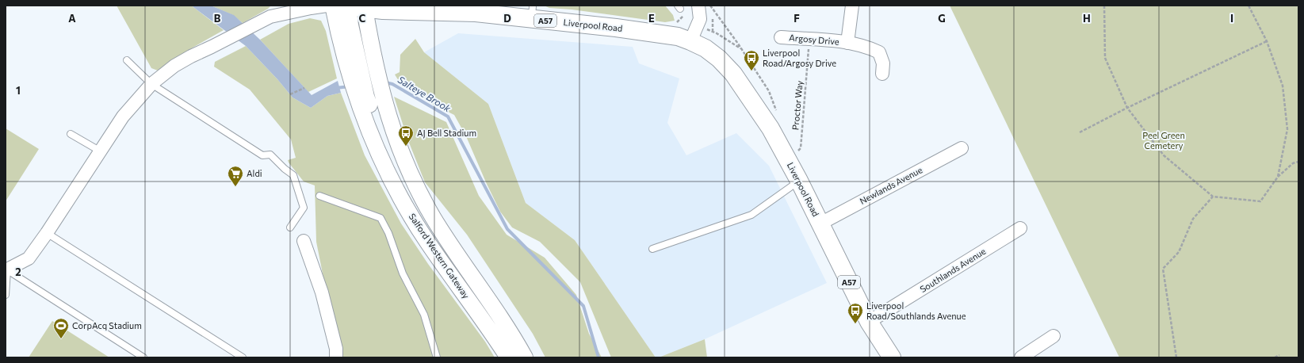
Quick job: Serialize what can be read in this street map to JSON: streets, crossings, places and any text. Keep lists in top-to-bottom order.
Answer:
{
  "streets": {
    "highway": ["A57", "Liverpool Road"],
    "street": [
      "Argosy Drive",
      "Newlands Avenue",
      "Salford Western Gateway",
      "Southlands Avenue"
    ],
    "path": ["Proctor Way"]
  },
  "crossings": [
    ["A57", "Liverpool Road"],
    ["Liverpool Road", "Newlands Avenue"],
    ["Liverpool Road", "Salford Western Gateway"],
    ["Liverpool Road", "Southlands Avenue"],
    ["Argosy Drive", "Proctor Way"]
  ],
  "water": ["Salteye Brook"],
  "parks": ["Peel Green Cemetery"],
  "places": {
    "bus stop": ["Liverpool Road/Argosy Drive", "AJ Bell Stadium", "Liverpool Road/Southlands Avenue"],
    "supermarket": ["Aldi"],
    "sports": ["CorpAcq Stadium"]
  },
  "grid": {
    "columns": [
      "A",
      "B",
      "C",
      "D",
      "E",
      "F",
      "G",
      "H",
      "I"
    ],
    "rows": ["1", "2"]
  }
}
